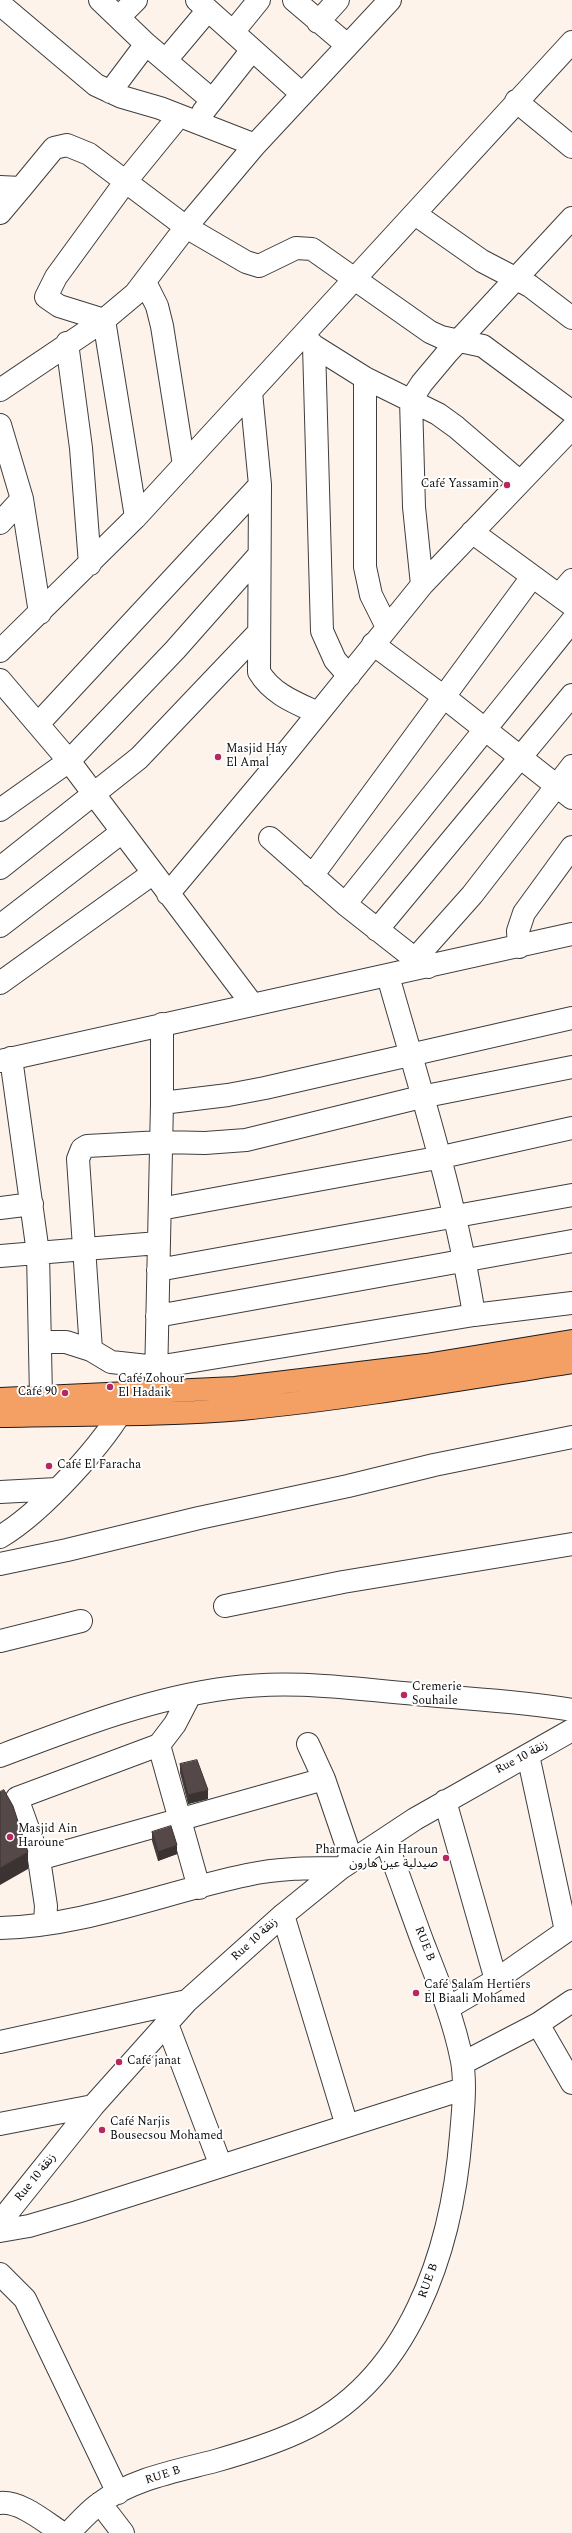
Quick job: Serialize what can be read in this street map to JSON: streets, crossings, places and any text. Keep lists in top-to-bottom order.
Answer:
{
  "streets": {
    "street": ["Rue 10 زنقة", "RUE B"]
  },
  "crossings": [
    ["Rue 10 زنقة", "RUE B"]
  ],
  "places": [
    "Café Yassamin",
    "Masjid Hay El Amal",
    "Café Zohour El Hadaik",
    "Café 90",
    "Café El Faracha",
    "Cremerie Souhaile",
    "Masjid Ain Haroune",
    "Pharmacie Ain Haroun صيدلية عين هارون",
    "Café Salam Hertiers El Biaali Mohamed",
    "Café janat",
    "Café Narjis Bousecsou Mohamed"
  ]
}
